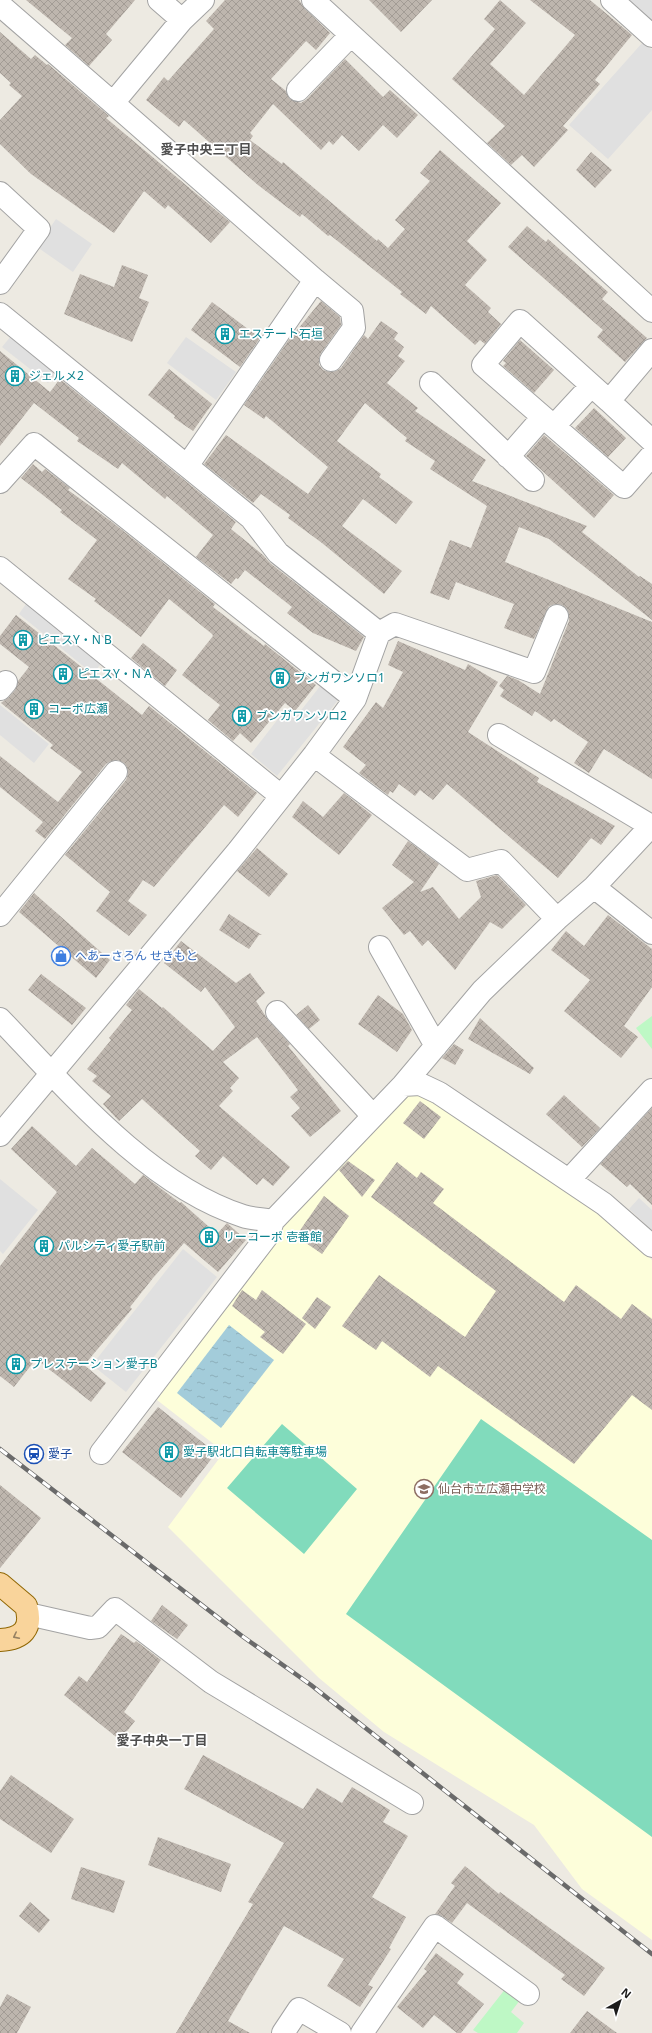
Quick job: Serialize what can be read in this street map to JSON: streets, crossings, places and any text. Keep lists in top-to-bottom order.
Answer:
{
  "districts": ["愛子中央三丁目", "愛子中央一丁目"],
  "places": {
    "building": [
      "エステート石垣",
      "ジェルメ2",
      "ピエスY・N B",
      "ピエスY・N A",
      "ブンガワンソロ1",
      "コーポ広瀬",
      "ブンガワンソロ2",
      "リーコーポ 壱番館",
      "パルシティ愛子駅前",
      "プレステーション愛子B",
      "愛子駅北口自転車等駐車場"
    ],
    "shop": ["へあーさろん せきもと"],
    "station": ["愛子"],
    "school or university": ["仙台市立広瀬中学校"]
  },
  "north": "top right"
}
